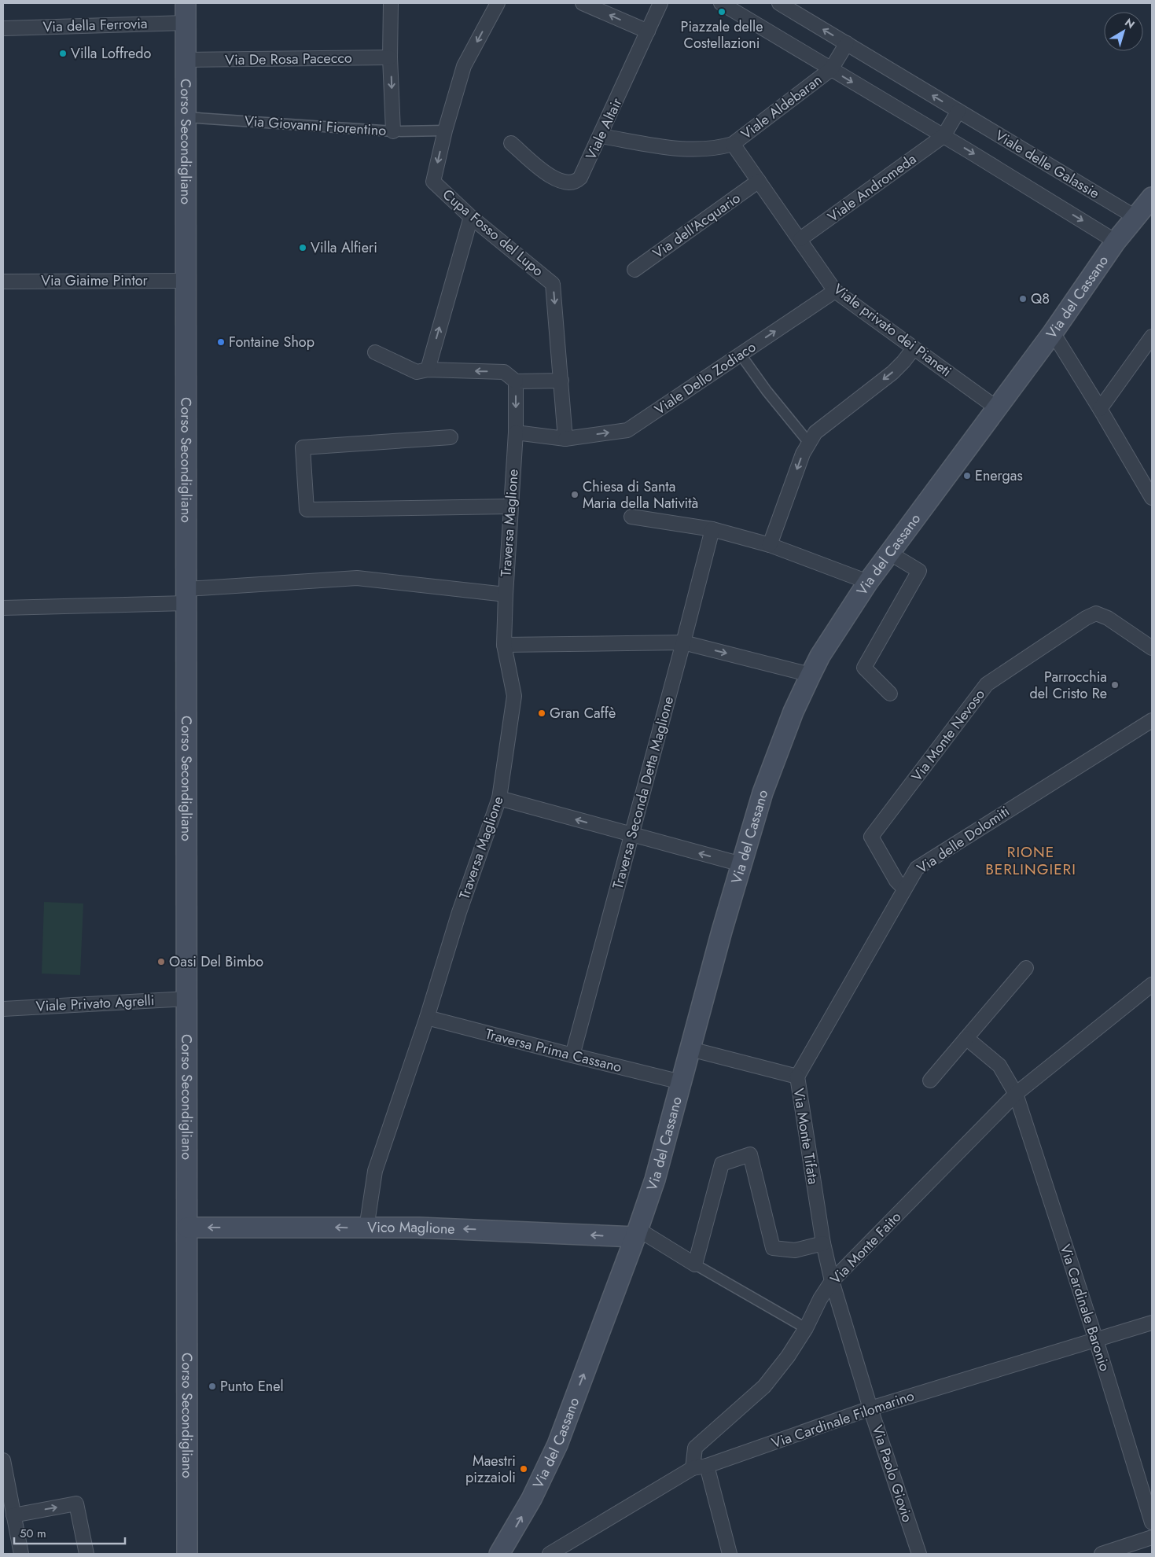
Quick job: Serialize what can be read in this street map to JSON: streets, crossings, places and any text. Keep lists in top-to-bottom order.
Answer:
{
  "streets": {
    "main road": ["Corso Secondigliano", "Via del Cassano", "Vico Maglione"],
    "street": [
      "Via della Ferrovia",
      "Via De Rosa Pacecco",
      "Viale Aldebaran",
      "Via Giovanni Fiorentino",
      "Viale Altair",
      "Viale delle Galassie",
      "Viale Andromeda",
      "Via dell'Acquario",
      "Cupa Fosso del Lupo",
      "Via Giaime Pintor",
      "Viale privato dei Pianeti",
      "Viale Dello Zodiaco",
      "Traversa Maglione",
      "Via Monte Nevoso",
      "Traversa Seconda Detta Maglione",
      "Via delle Dolomiti",
      "Viale Privato Agrelli",
      "Traversa Prima Cassano",
      "Via Monte Tifata",
      "Via Monte Faito",
      "Via Cardinale Baronio",
      "Via Cardinale Filomarino",
      "Via Paolo Giovio"
    ]
  },
  "crossings": [
    ["Via della Ferrovia", "Corso Secondigliano"],
    ["Via De Rosa Pacecco", "Corso Secondigliano"],
    ["Viale Aldebaran", "Viale privato dei Pianeti"],
    ["Via Giovanni Fiorentino", "Corso Secondigliano"],
    ["Via Giovanni Fiorentino", "Cupa Fosso del Lupo"],
    ["Corso Secondigliano", "Via Giaime Pintor"],
    ["Corso Secondigliano", "Viale Privato Agrelli"],
    ["Corso Secondigliano", "Vico Maglione"],
    ["Viale delle Galassie", "Via del Cassano"],
    ["Viale Andromeda", "Viale privato dei Pianeti"],
    ["Via dell'Acquario", "Viale privato dei Pianeti"],
    ["Cupa Fosso del Lupo", "Viale Dello Zodiaco"],
    ["Via del Cassano", "Viale privato dei Pianeti"],
    ["Via del Cassano", "Traversa Prima Cassano"],
    ["Via del Cassano", "Via Monte Tifata"],
    ["Via del Cassano", "Vico Maglione"],
    ["Viale privato dei Pianeti", "Viale Dello Zodiaco"],
    ["Viale Dello Zodiaco", "Traversa Maglione"],
    ["Traversa Maglione", "Traversa Prima Cassano"],
    ["Traversa Maglione", "Vico Maglione"],
    ["Via Monte Nevoso", "Via delle Dolomiti"],
    ["Traversa Seconda Detta Maglione", "Traversa Prima Cassano"],
    ["Via delle Dolomiti", "Via Monte Tifata"],
    ["Via Monte Tifata", "Via Monte Faito"],
    ["Via Monte Tifata", "Via Paolo Giovio"],
    ["Via Monte Faito", "Via Cardinale Baronio"],
    ["Via Monte Faito", "Via Cardinale Filomarino"],
    ["Via Monte Faito", "Via Paolo Giovio"],
    ["Via Cardinale Baronio", "Via Cardinale Filomarino"],
    ["Via Cardinale Filomarino", "Via Paolo Giovio"]
  ],
  "one_way": ["Vico Maglione"],
  "districts": ["RIONE BERLINGIERI"],
  "places": [
    "Piazzale delle Costellazioni",
    "Villa Loffredo",
    "Villa Alfieri",
    "Q8",
    "Fontaine Shop",
    "Energas",
    "Chiesa di Santa Maria della Natività",
    "Parrocchia del Cristo Re",
    "Gran Caffè",
    "Oasi Del Bimbo",
    "Punto Enel",
    "Maestri pizzaioli"
  ],
  "scale_bar": "50 m",
  "north": "top right"
}
